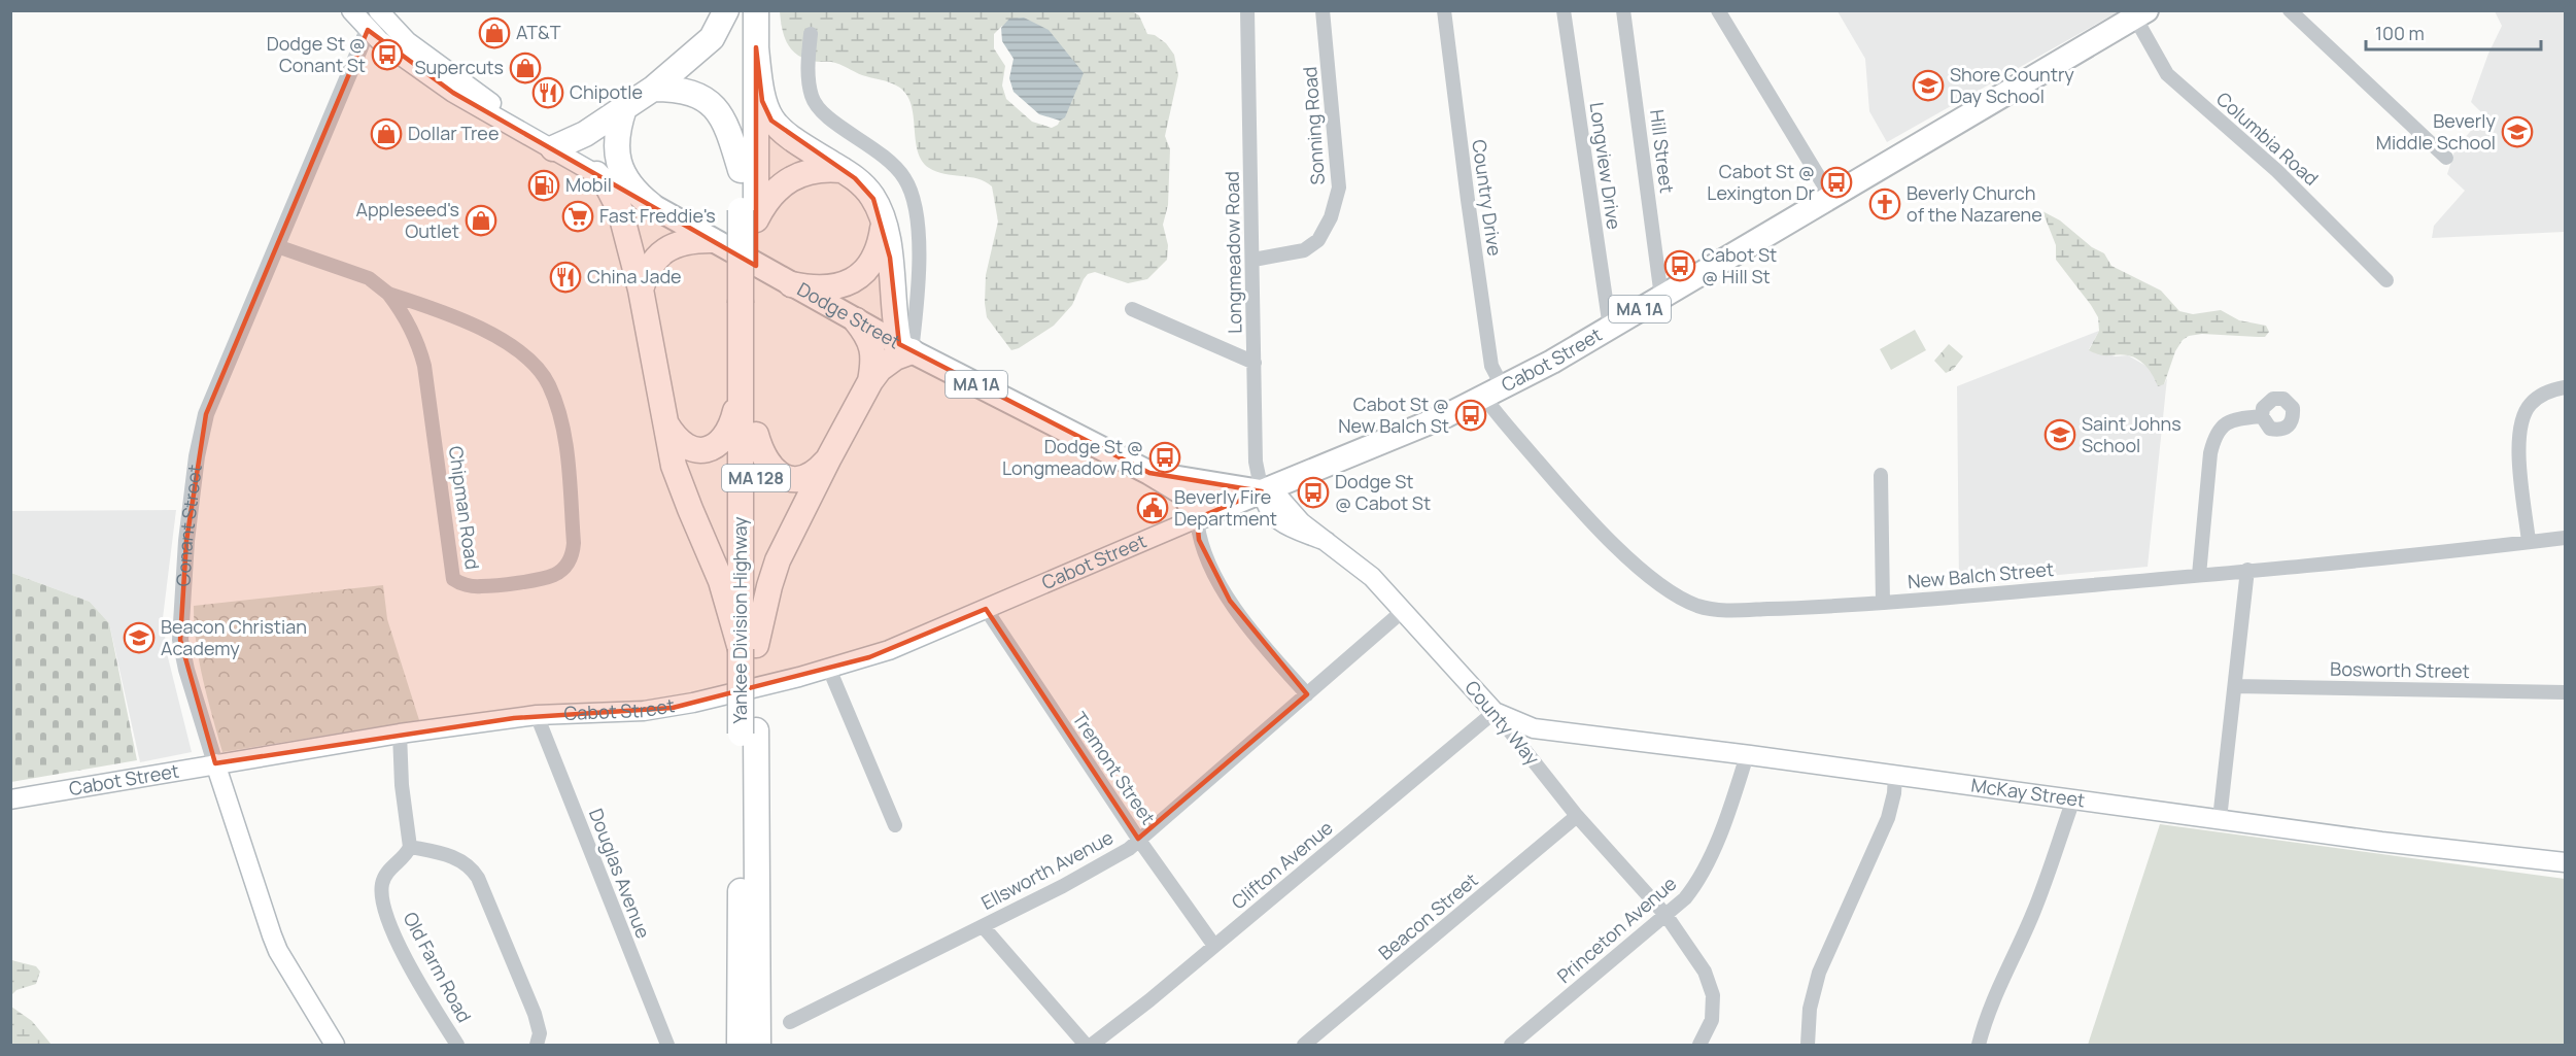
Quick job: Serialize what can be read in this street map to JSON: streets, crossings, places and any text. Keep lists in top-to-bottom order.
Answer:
{
  "streets": {
    "highway": [
      "MA 1A",
      "Dodge Street",
      "Cabot Street",
      "MA 128",
      "Yankee Division Highway"
    ],
    "main road": ["Conant Street", "County Way", "McKay Street"],
    "street": [
      "Sonning Road",
      "Columbia Road",
      "Hill Street",
      "Longview Drive",
      "Country Drive",
      "Longmeadow Road",
      "Chipman Road",
      "New Balch Street",
      "Bosworth Street",
      "Tremont Street",
      "Clifton Avenue",
      "Ellsworth Avenue",
      "Douglas Avenue",
      "Beacon Street",
      "Princeton Avenue",
      "Old Farm Road"
    ]
  },
  "crossings": [
    ["Sonning Road", "Longmeadow Road"],
    ["Columbia Road", "Cabot Street"],
    ["Hill Street", "Cabot Street"],
    ["Longview Drive", "Cabot Street"],
    ["Country Drive", "Cabot Street"],
    ["Country Drive", "New Balch Street"],
    ["Longmeadow Road", "Dodge Street"],
    ["Longmeadow Road", "Cabot Street"],
    ["Longmeadow Road", "County Way"],
    ["Dodge Street", "Cabot Street"],
    ["Dodge Street", "Conant Street"],
    ["Dodge Street", "County Way"],
    ["Cabot Street", "Conant Street"],
    ["Cabot Street", "New Balch Street"],
    ["Cabot Street", "County Way"],
    ["Cabot Street", "Tremont Street"],
    ["Cabot Street", "Douglas Avenue"],
    ["Chipman Road", "Conant Street"],
    ["County Way", "McKay Street"],
    ["County Way", "Clifton Avenue"],
    ["County Way", "Ellsworth Avenue"],
    ["County Way", "Beacon Street"],
    ["County Way", "Princeton Avenue"],
    ["Tremont Street", "Clifton Avenue"],
    ["Tremont Street", "Ellsworth Avenue"],
    ["McKay Street", "Clifton Avenue"],
    ["McKay Street", "Princeton Avenue"]
  ],
  "places": {
    "shop": [
      "AT&T",
      "Supercuts",
      "Dollar Tree",
      "Appleseed's Outlet"
    ],
    "bus stop": [
      "Dodge St @ Conant St",
      "Cabot St @ Lexington Dr",
      "Cabot St @ Hill St",
      "Cabot St @ New Balch St",
      "Dodge St @ Longmeadow Rd",
      "Dodge St @ Cabot St"
    ],
    "school or university": [
      "Shore Country Day School",
      "Beverly Middle School",
      "Saint Johns School",
      "Beacon Christian Academy"
    ],
    "restaurant": ["Chipotle", "China Jade"],
    "fuel station": ["Mobil"],
    "church": ["Beverly Church of the Nazarene"],
    "supermarket": ["Fast Freddie's"],
    "public building": ["Beverly Fire Department"]
  },
  "scale_bar": "100 m"
}
